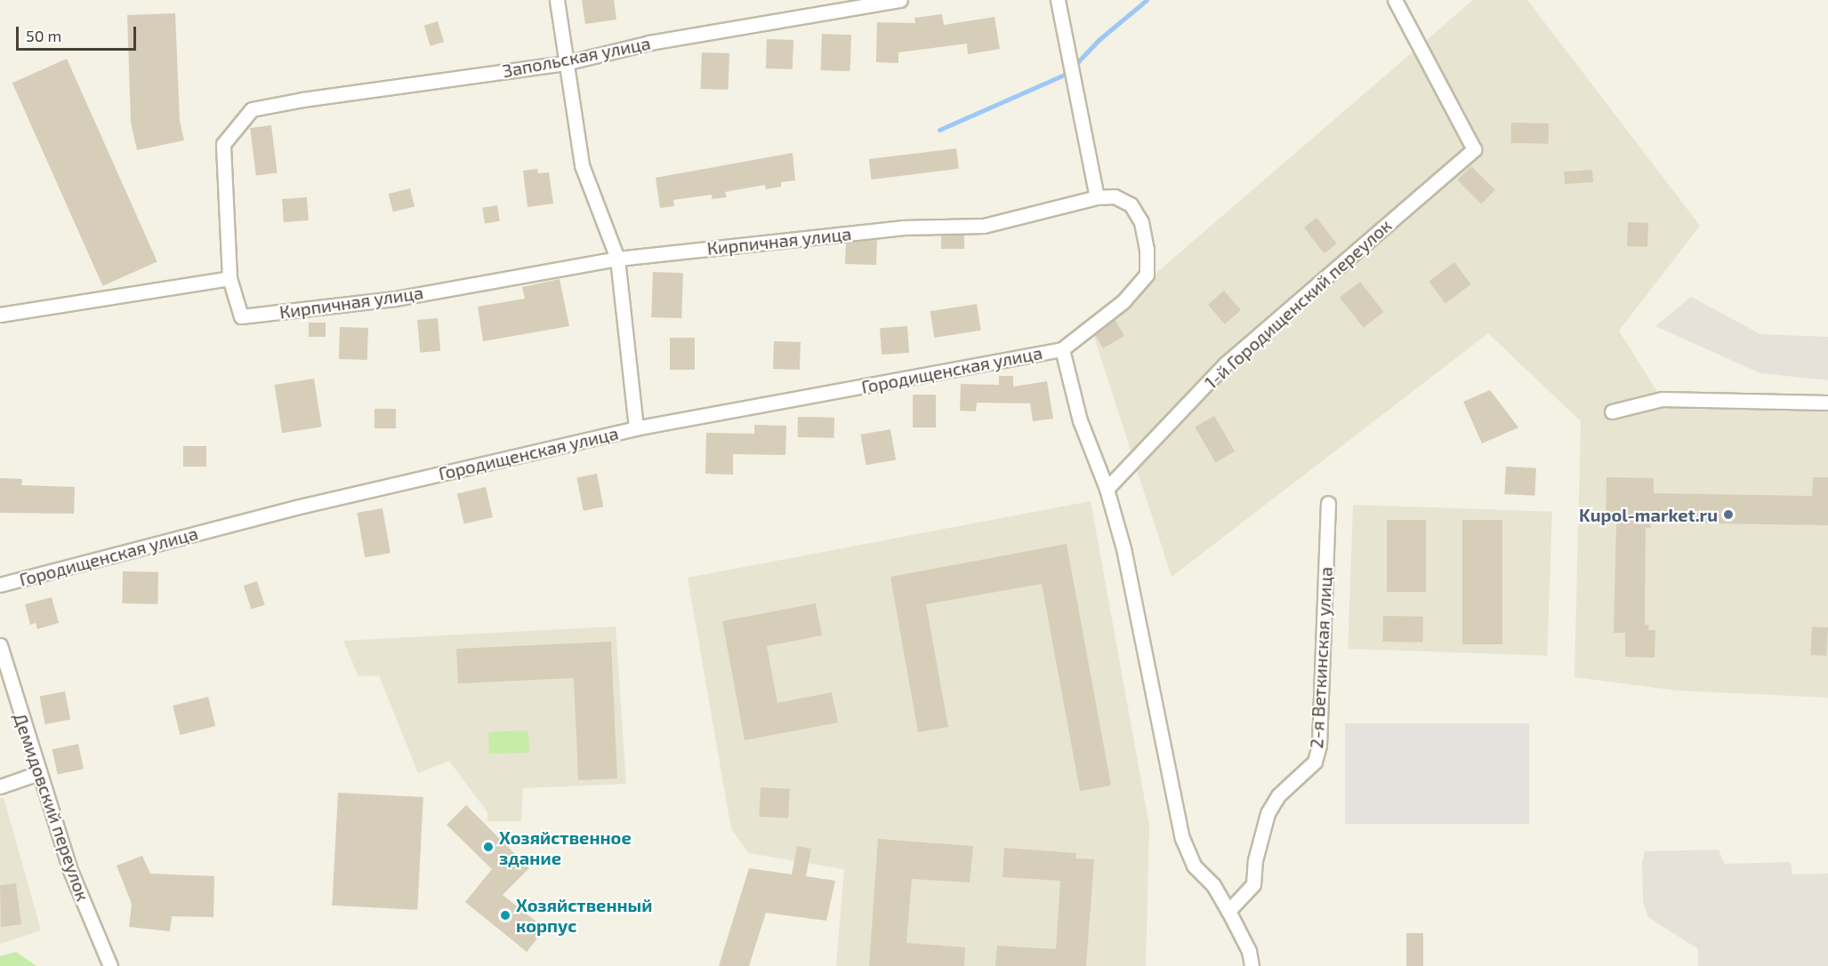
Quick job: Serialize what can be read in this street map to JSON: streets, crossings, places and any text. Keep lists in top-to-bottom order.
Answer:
{
  "streets": {
    "street": [
      "Запольская улица",
      "Кирпичная улица",
      "1-й Городищенский переулок",
      "Городищенская улица",
      "2-я Веткинская улица",
      "Демидовский переулок"
    ]
  },
  "crossings": [
    ["Запольская улица", "Кирпичная улица"],
    ["Кирпичная улица", "Городищенская улица"]
  ],
  "places": ["Kupol-market.ru", "Хозяйственное здание", "Хозяйственный корпус"],
  "scale_bar": "50 m"
}
